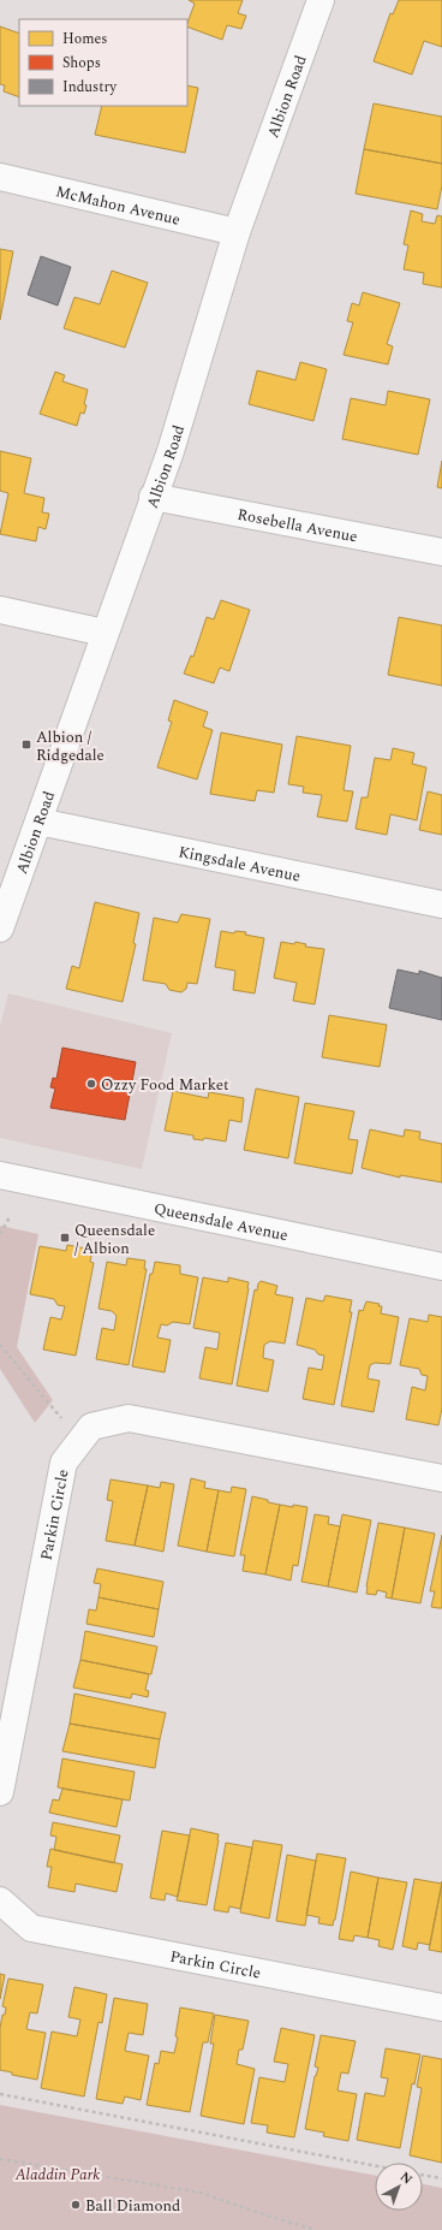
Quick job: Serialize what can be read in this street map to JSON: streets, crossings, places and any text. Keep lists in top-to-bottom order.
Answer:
{
  "streets": {
    "street": [
      "Albion Road",
      "McMahon Avenue",
      "Rosebella Avenue",
      "Kingsdale Avenue",
      "Queensdale Avenue",
      "Parkin Circle"
    ]
  },
  "crossings": [
    ["Albion Road", "McMahon Avenue"],
    ["Albion Road", "Rosebella Avenue"],
    ["Albion Road", "Kingsdale Avenue"]
  ],
  "parks": ["Aladdin Park"],
  "places": {
    "transit": ["Albion / Ridgedale", "Queensdale / Albion"],
    "other": ["Ozzy Food Market", "Ball Diamond"]
  },
  "legend": ["Homes", "Shops", "Industry"],
  "north": "top right"
}
